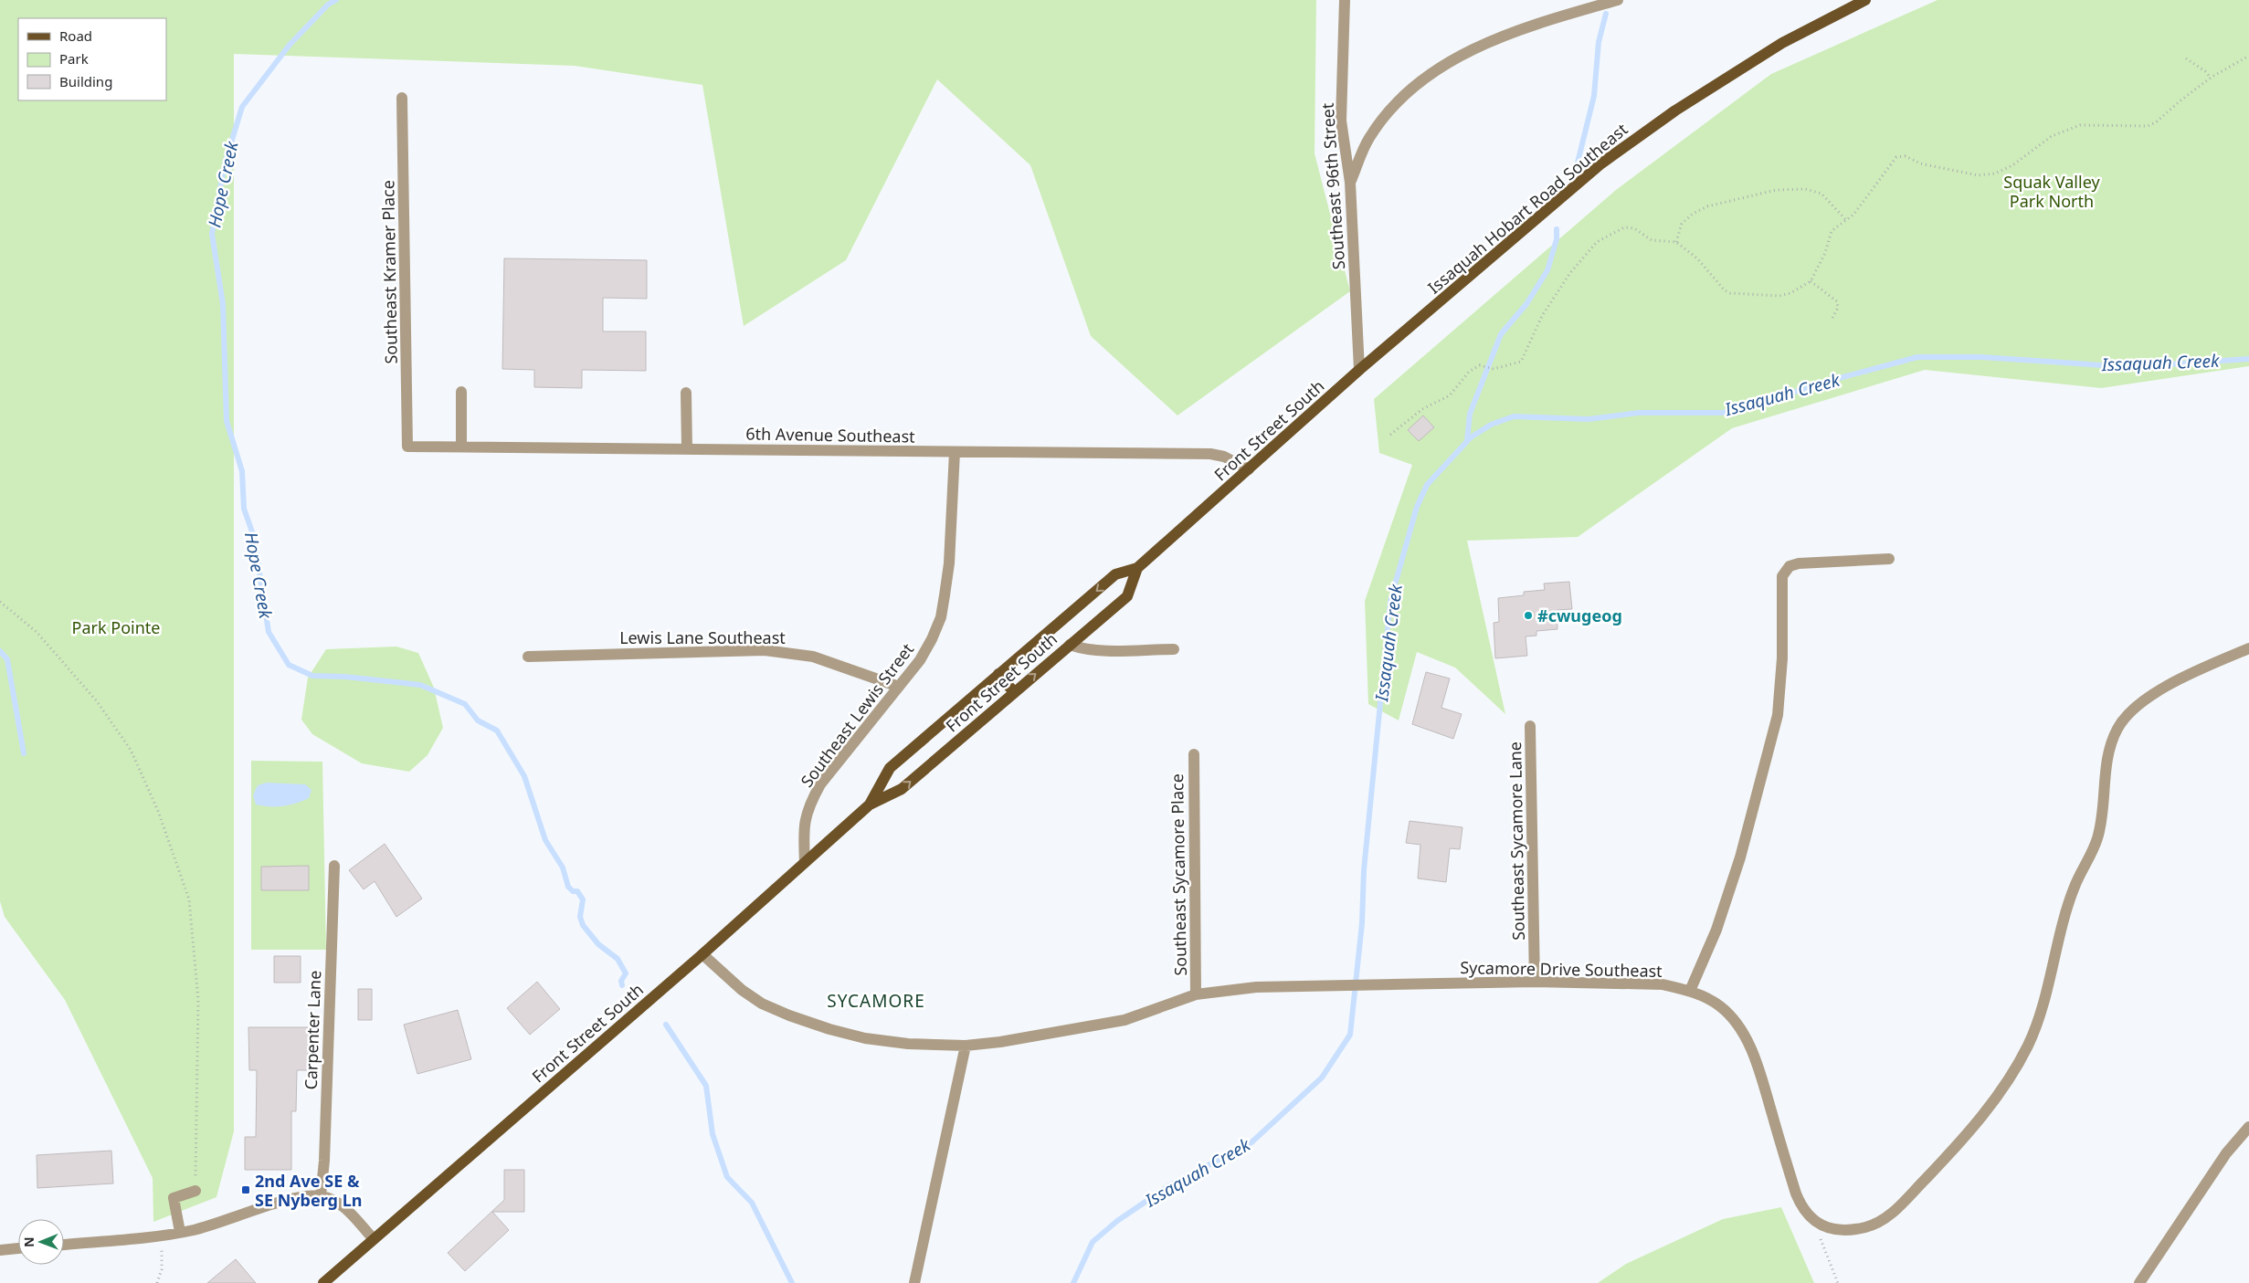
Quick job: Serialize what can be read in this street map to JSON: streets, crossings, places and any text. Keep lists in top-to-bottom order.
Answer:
{
  "streets": {
    "main road": ["Issaquah Hobart Road Southeast", "Front Street South"],
    "street": [
      "Southeast 96th Street",
      "Southeast Kramer Place",
      "6th Avenue Southeast",
      "Lewis Lane Southeast",
      "Southeast Lewis Street",
      "Southeast Sycamore Lane",
      "Southeast Sycamore Place",
      "Sycamore Drive Southeast",
      "Carpenter Lane"
    ]
  },
  "crossings": [
    ["Southeast 96th Street", "Issaquah Hobart Road Southeast"],
    ["Southeast 96th Street", "Front Street South"],
    ["Issaquah Hobart Road Southeast", "Front Street South"],
    ["Southeast Kramer Place", "6th Avenue Southeast"],
    ["Front Street South", "6th Avenue Southeast"],
    ["Front Street South", "Southeast Lewis Street"],
    ["Front Street South", "Sycamore Drive Southeast"],
    ["6th Avenue Southeast", "Southeast Lewis Street"],
    ["Lewis Lane Southeast", "Southeast Lewis Street"],
    ["Southeast Sycamore Lane", "Sycamore Drive Southeast"],
    ["Southeast Sycamore Place", "Sycamore Drive Southeast"]
  ],
  "districts": ["SYCAMORE"],
  "water": ["Hope Creek", "Issaquah Creek"],
  "parks": ["Squak Valley Park North", "Park Pointe"],
  "places": {
    "other": ["#cwugeog"],
    "transit": ["2nd Ave SE & SE Nyberg Ln"]
  },
  "legend": ["Road", "Park", "Building"],
  "north": "left"
}
